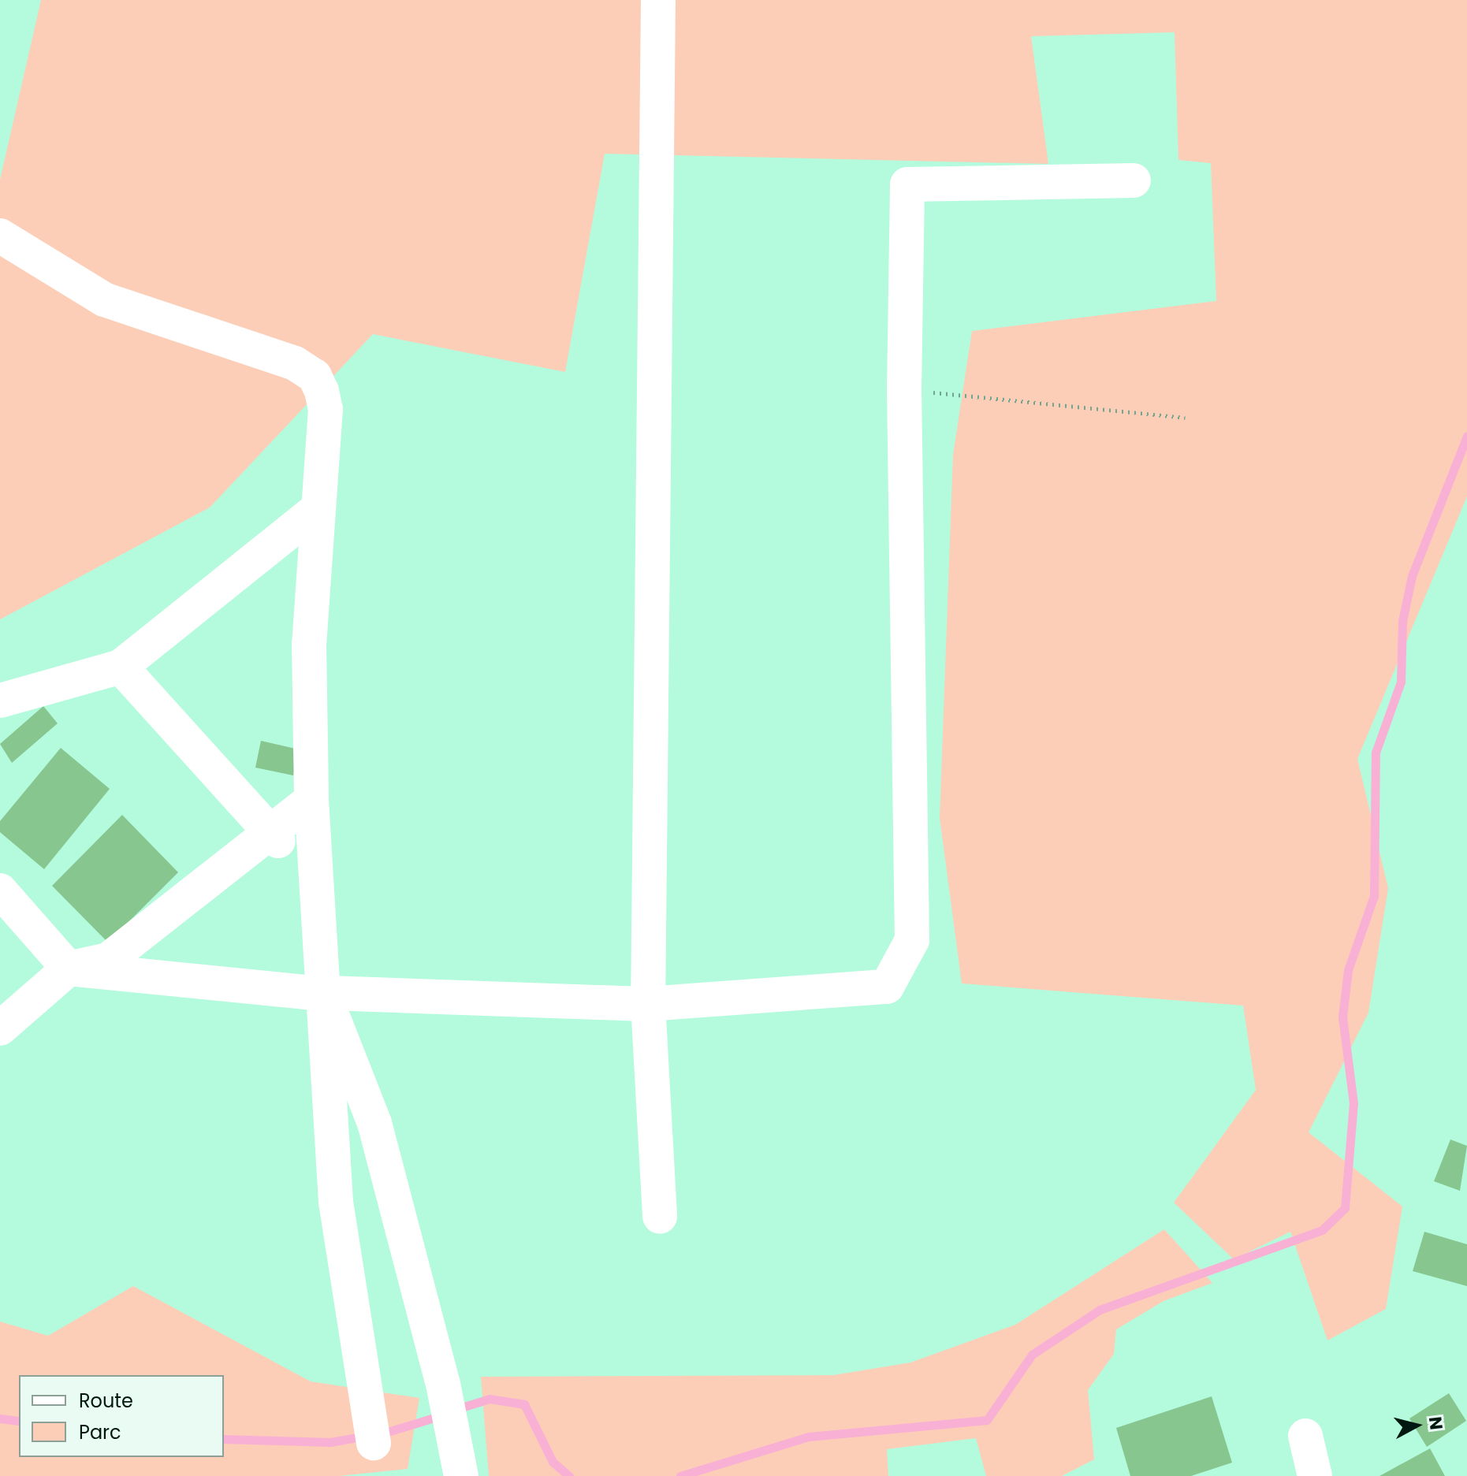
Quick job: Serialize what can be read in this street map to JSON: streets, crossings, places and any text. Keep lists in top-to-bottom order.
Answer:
{
  "legend": ["Route", "Parc"],
  "north": "right"
}
